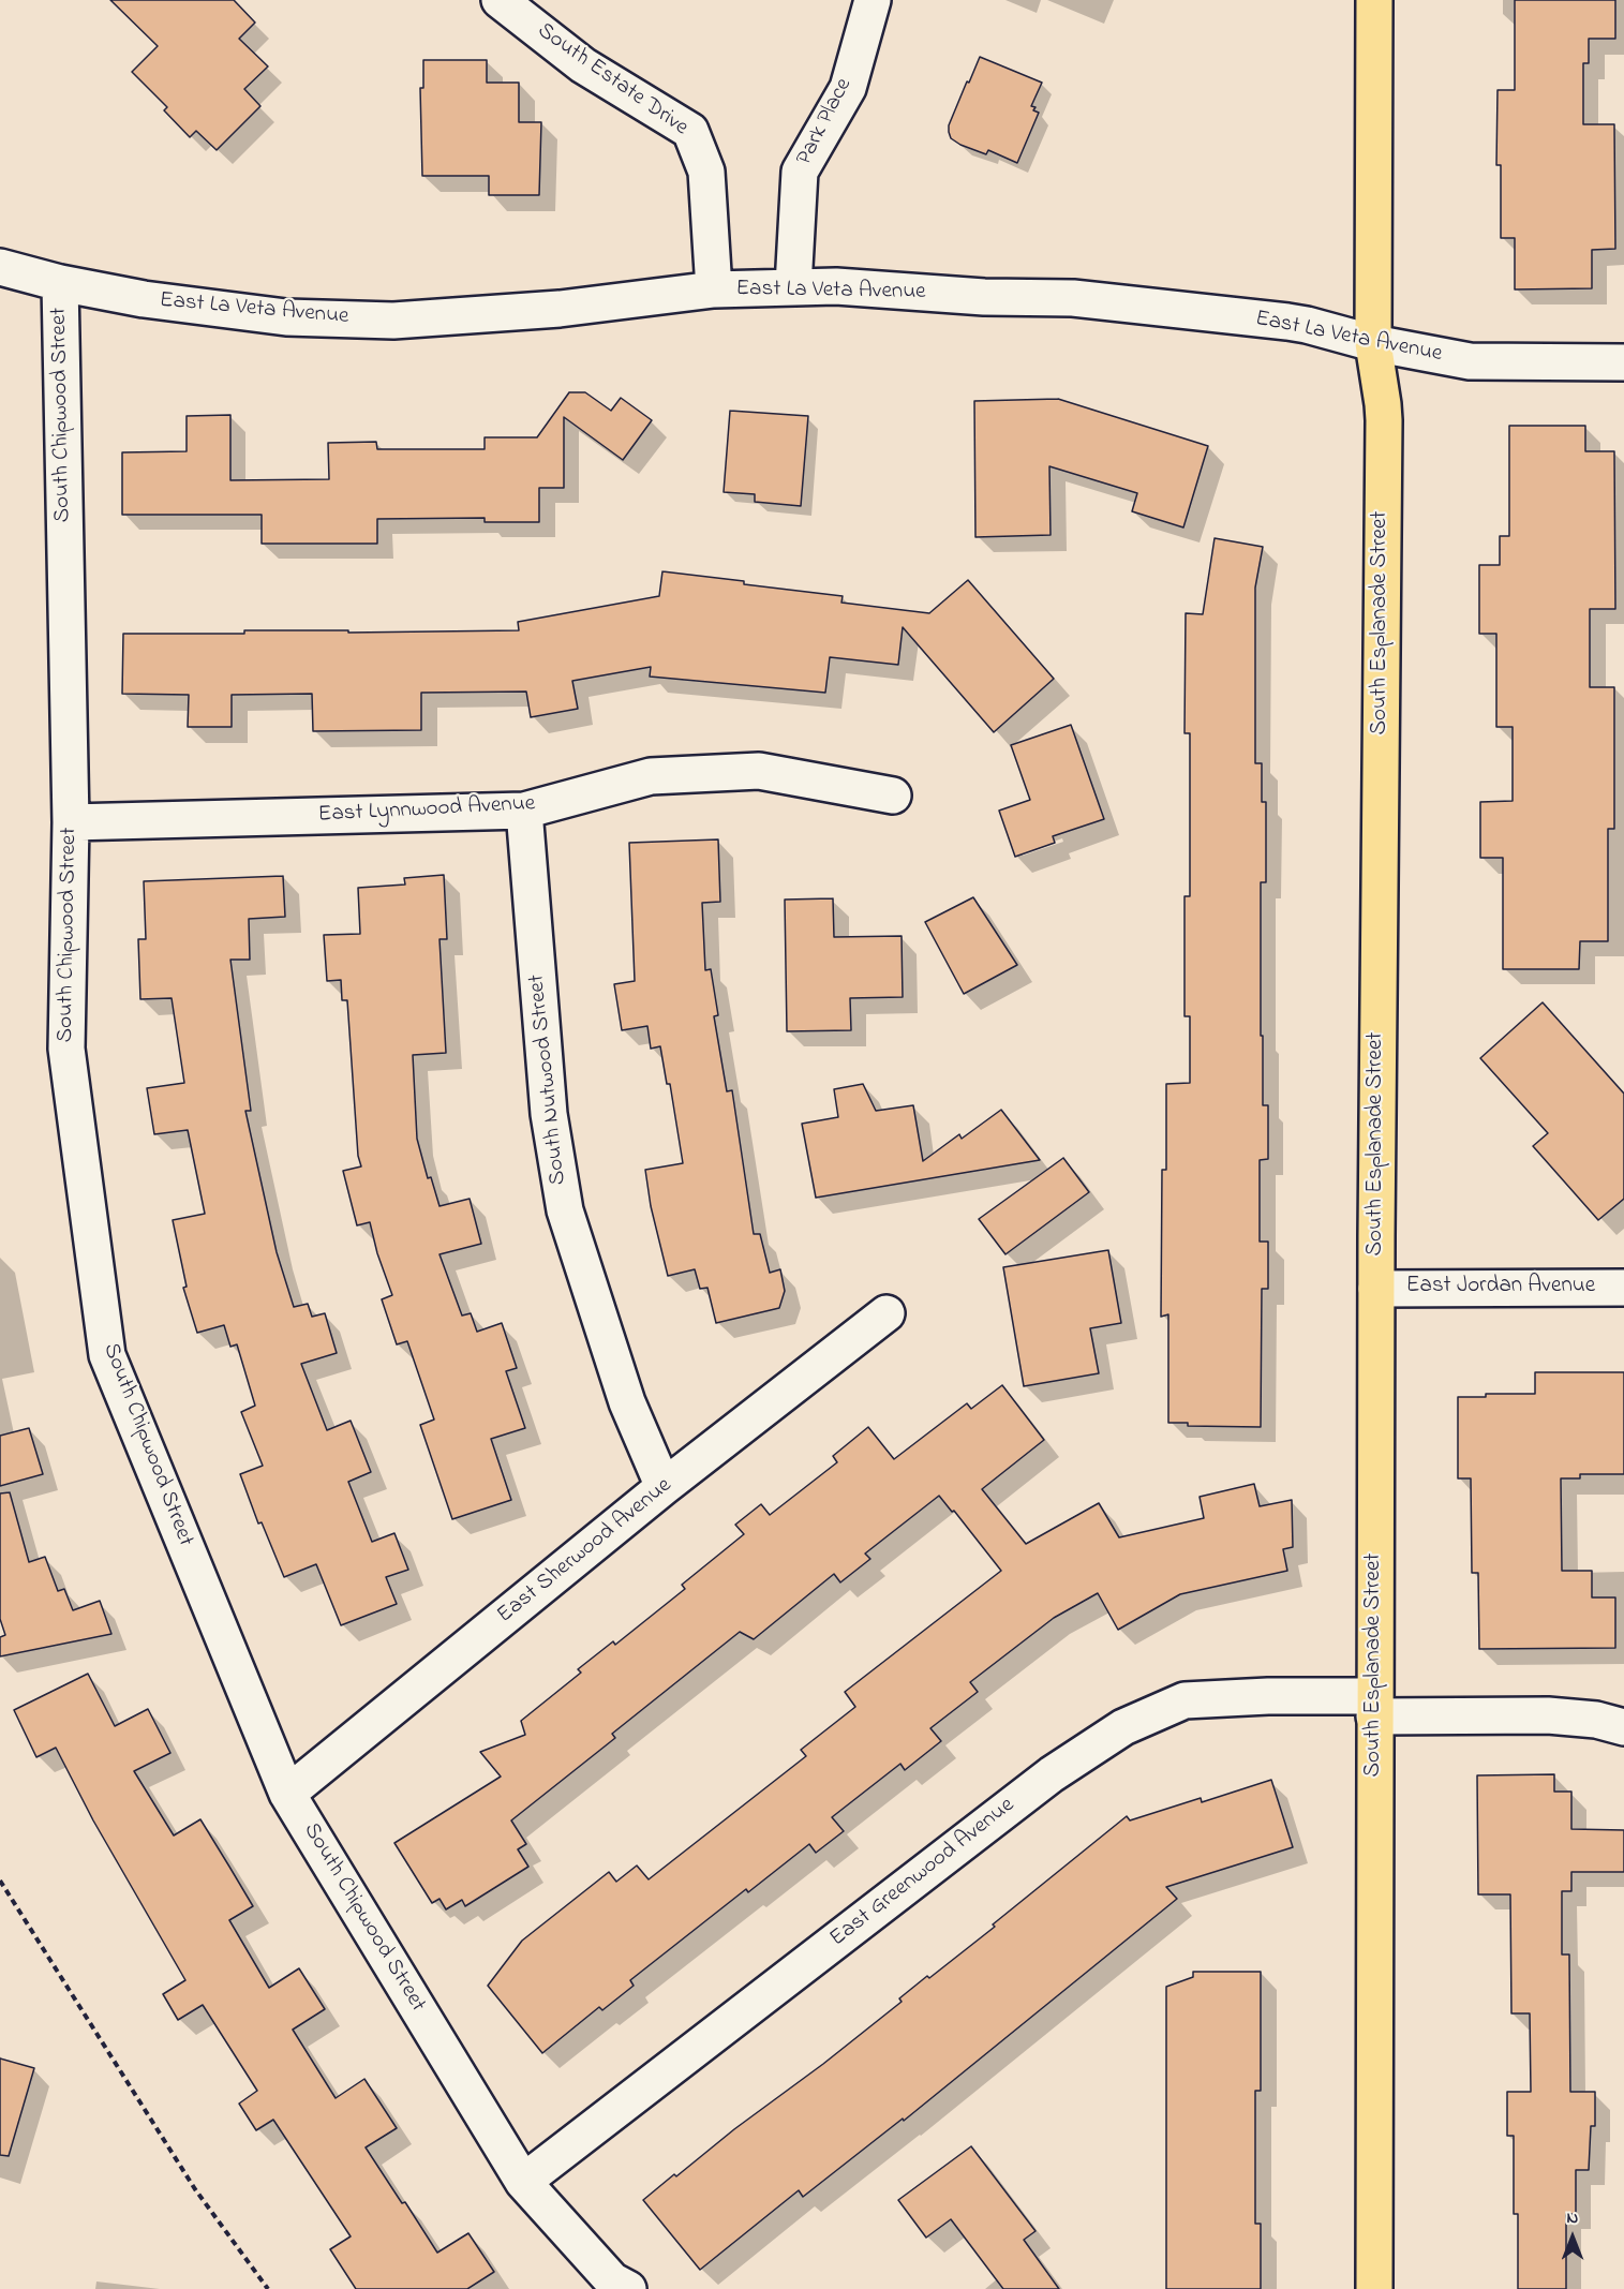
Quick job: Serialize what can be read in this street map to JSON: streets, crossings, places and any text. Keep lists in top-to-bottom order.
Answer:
{
  "streets": {
    "main road": ["South Esplanade Street"],
    "street": [
      "South Estate Drive",
      "Park Place",
      "East La Veta Avenue",
      "South Chipwood Street",
      "East Lynnwood Avenue",
      "South Nutwood Street",
      "East Jordan Avenue",
      "East Sherwood Avenue",
      "East Greenwood Avenue"
    ]
  },
  "crossings": [
    ["South Estate Drive", "East La Veta Avenue"],
    ["Park Place", "East La Veta Avenue"],
    ["East La Veta Avenue", "South Chipwood Street"],
    ["East La Veta Avenue", "South Esplanade Street"],
    ["South Chipwood Street", "East Lynnwood Avenue"],
    ["South Chipwood Street", "East Sherwood Avenue"],
    ["South Chipwood Street", "East Greenwood Avenue"],
    ["South Esplanade Street", "East Jordan Avenue"],
    ["South Esplanade Street", "East Greenwood Avenue"],
    ["East Lynnwood Avenue", "South Nutwood Street"],
    ["South Nutwood Street", "East Sherwood Avenue"]
  ],
  "north": "top"
}
